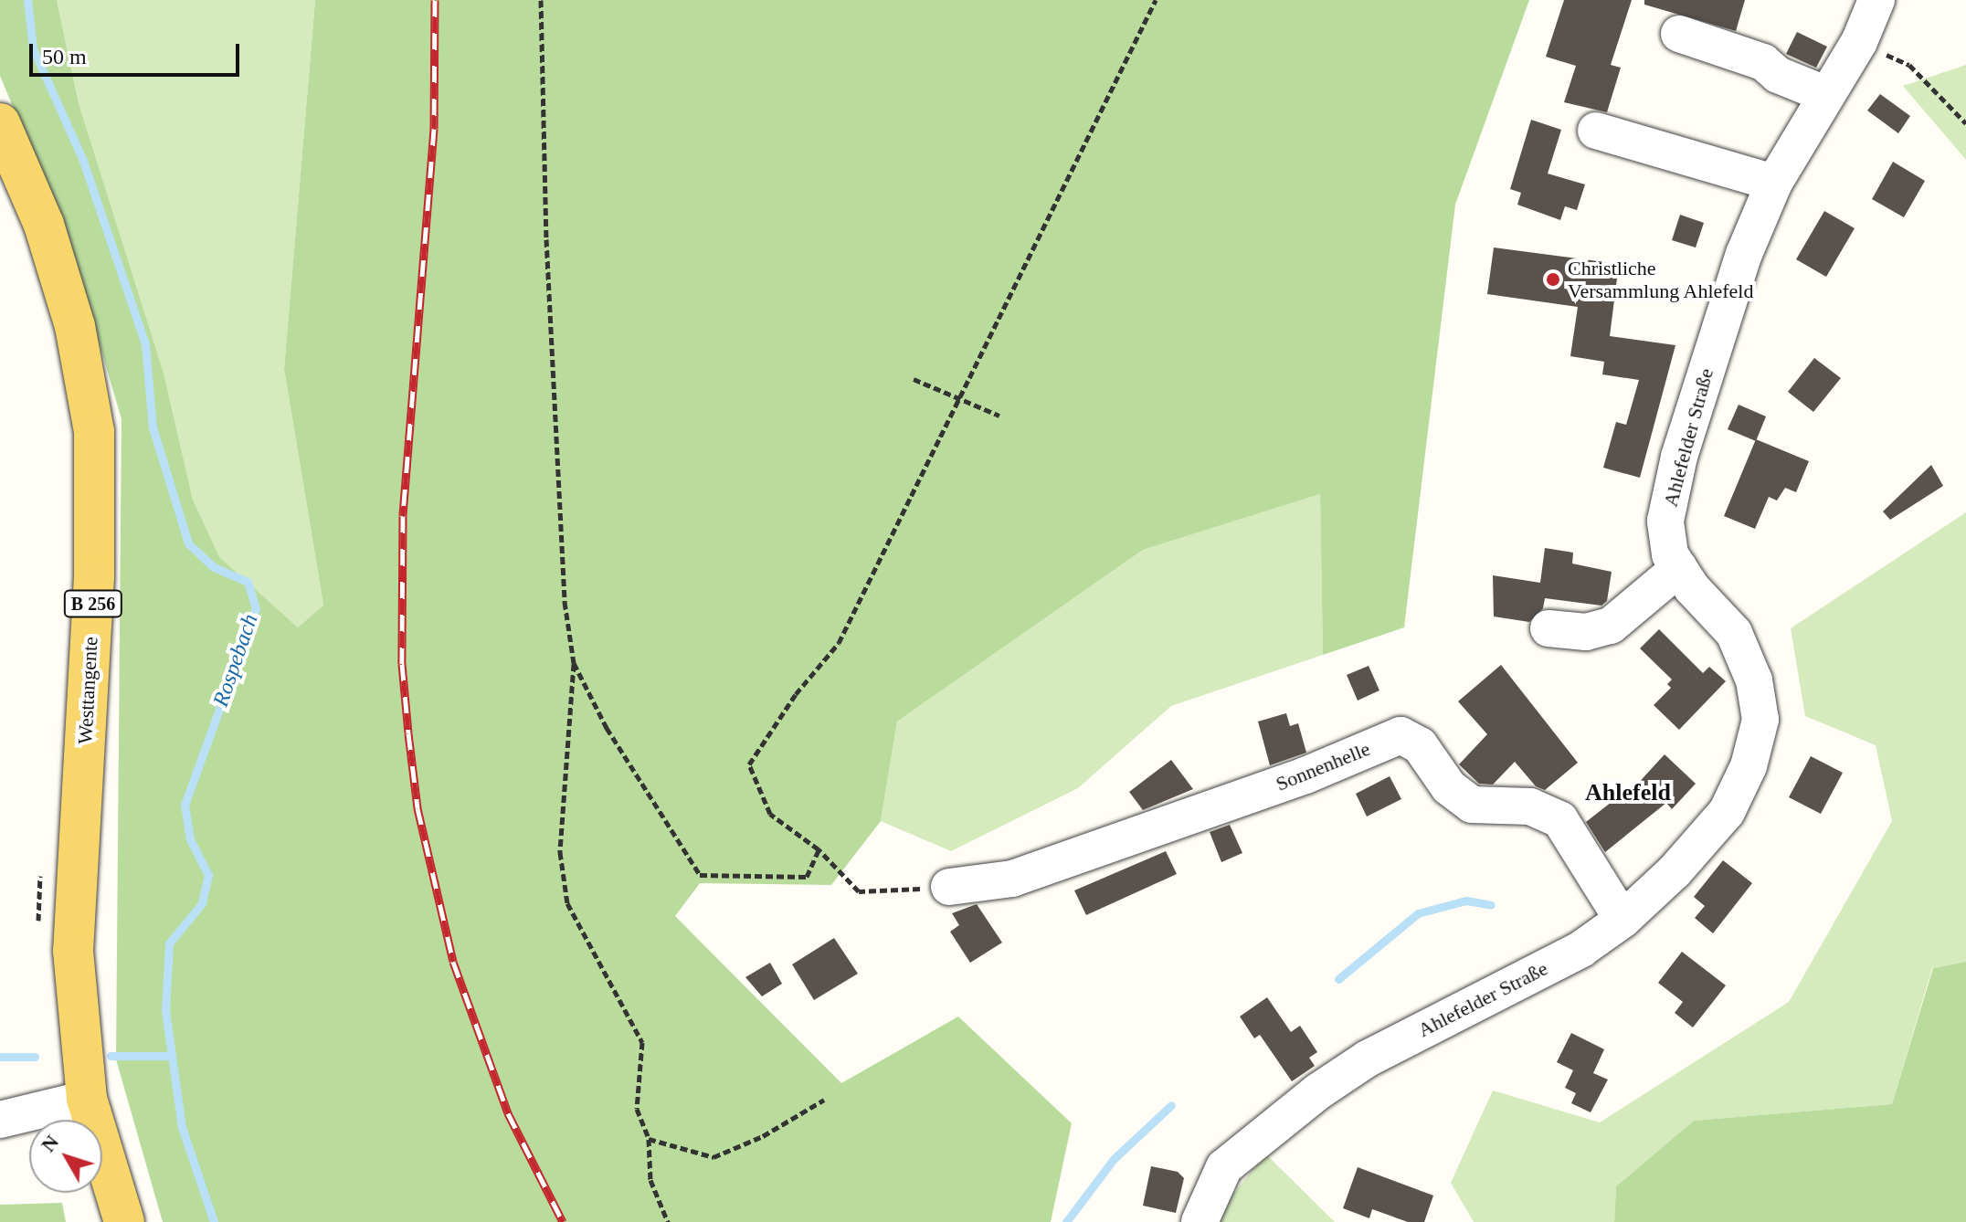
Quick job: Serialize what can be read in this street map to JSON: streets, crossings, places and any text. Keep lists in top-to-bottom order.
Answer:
{
  "streets": {
    "main road": ["B 256", "Westtangente"],
    "street": ["Ahlefelder Straße", "Sonnenhelle"]
  },
  "crossings": [
    ["Ahlefelder Straße", "Sonnenhelle"]
  ],
  "districts": ["Ahlefeld"],
  "water": ["Rospebach"],
  "places": ["Christliche Versammlung Ahlefeld"],
  "scale_bar": "50 m",
  "north": "top left"
}
